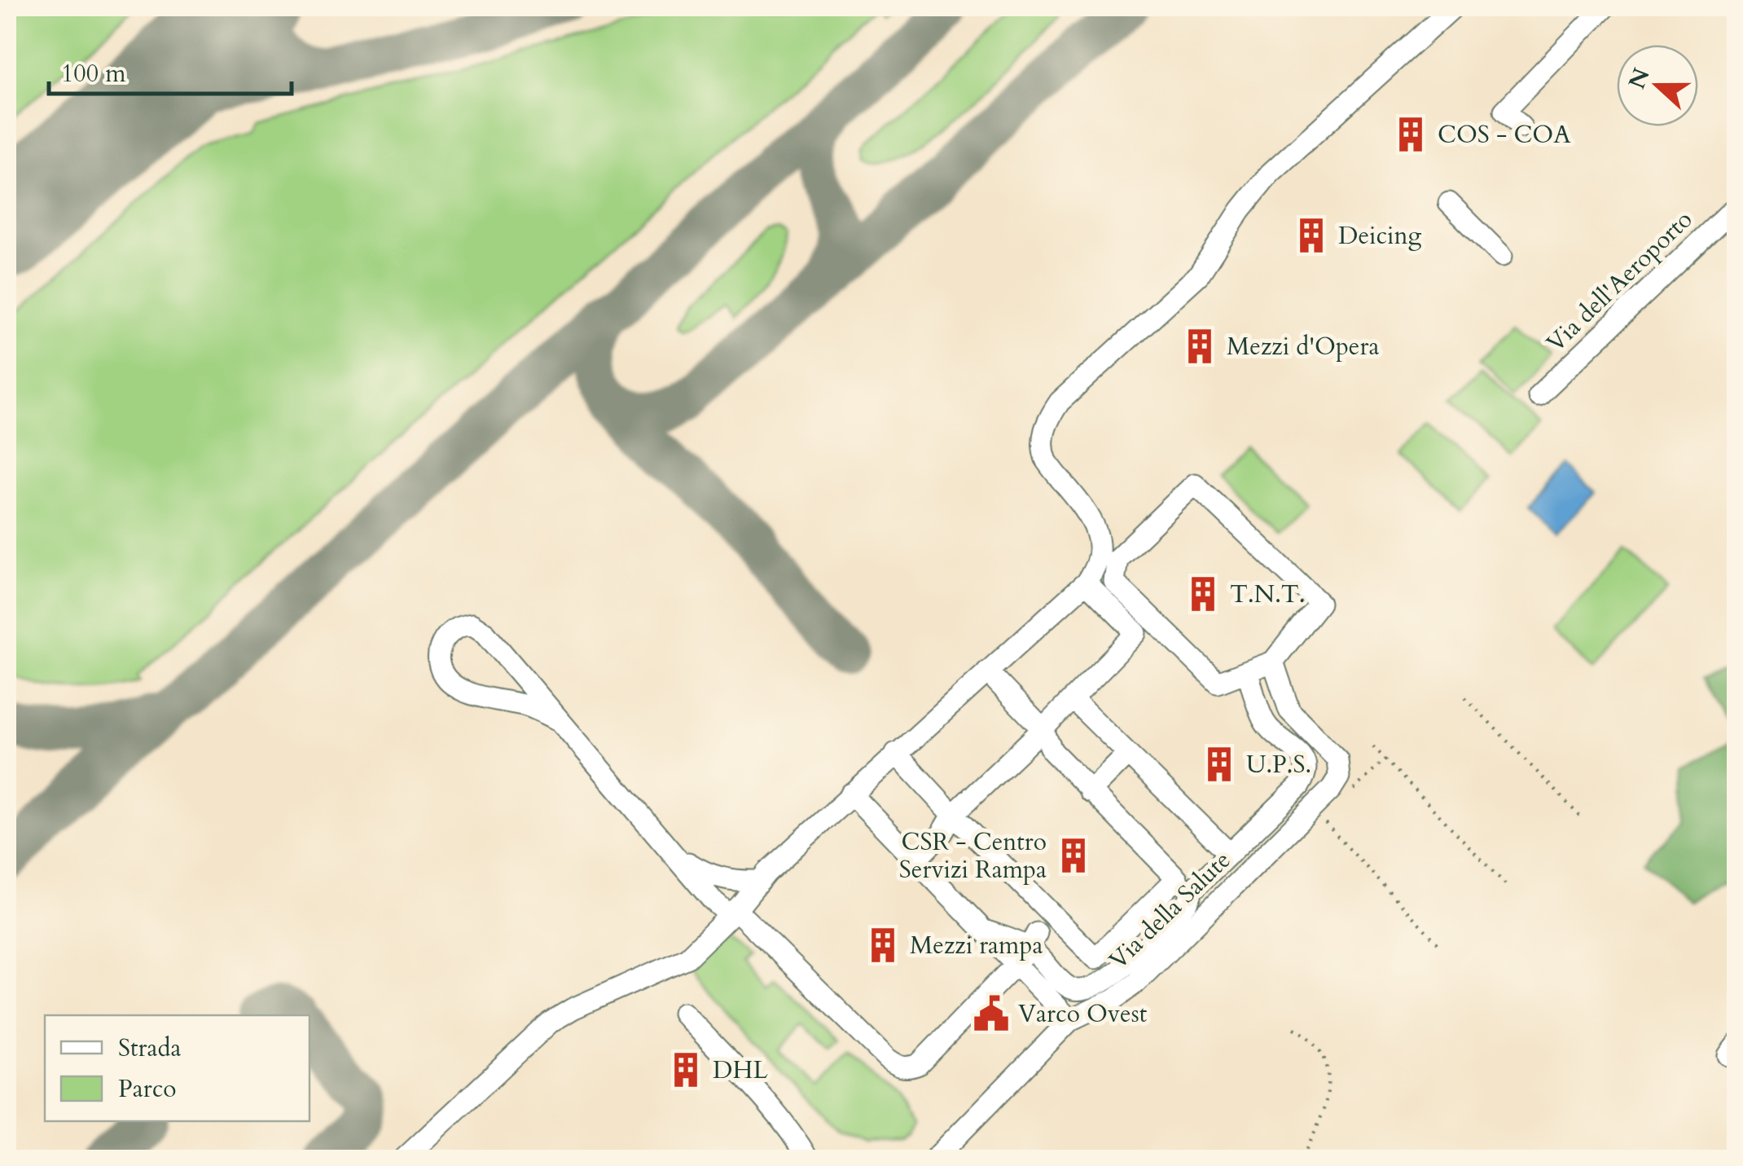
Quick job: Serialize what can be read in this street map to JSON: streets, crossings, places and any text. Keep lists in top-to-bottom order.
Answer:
{
  "streets": {
    "street": ["Via dell'Aeroporto", "Via della Salute"]
  },
  "places": {
    "building": [
      "COS - COA",
      "Deicing",
      "Mezzi d'Opera",
      "T.N.T.",
      "U.P.S.",
      "CSR - Centro Servizi Rampa",
      "Mezzi rampa",
      "DHL"
    ],
    "public building": ["Varco Ovest"]
  },
  "legend": ["Strada", "Parco"],
  "scale_bar": "100 m",
  "north": "left"
}
